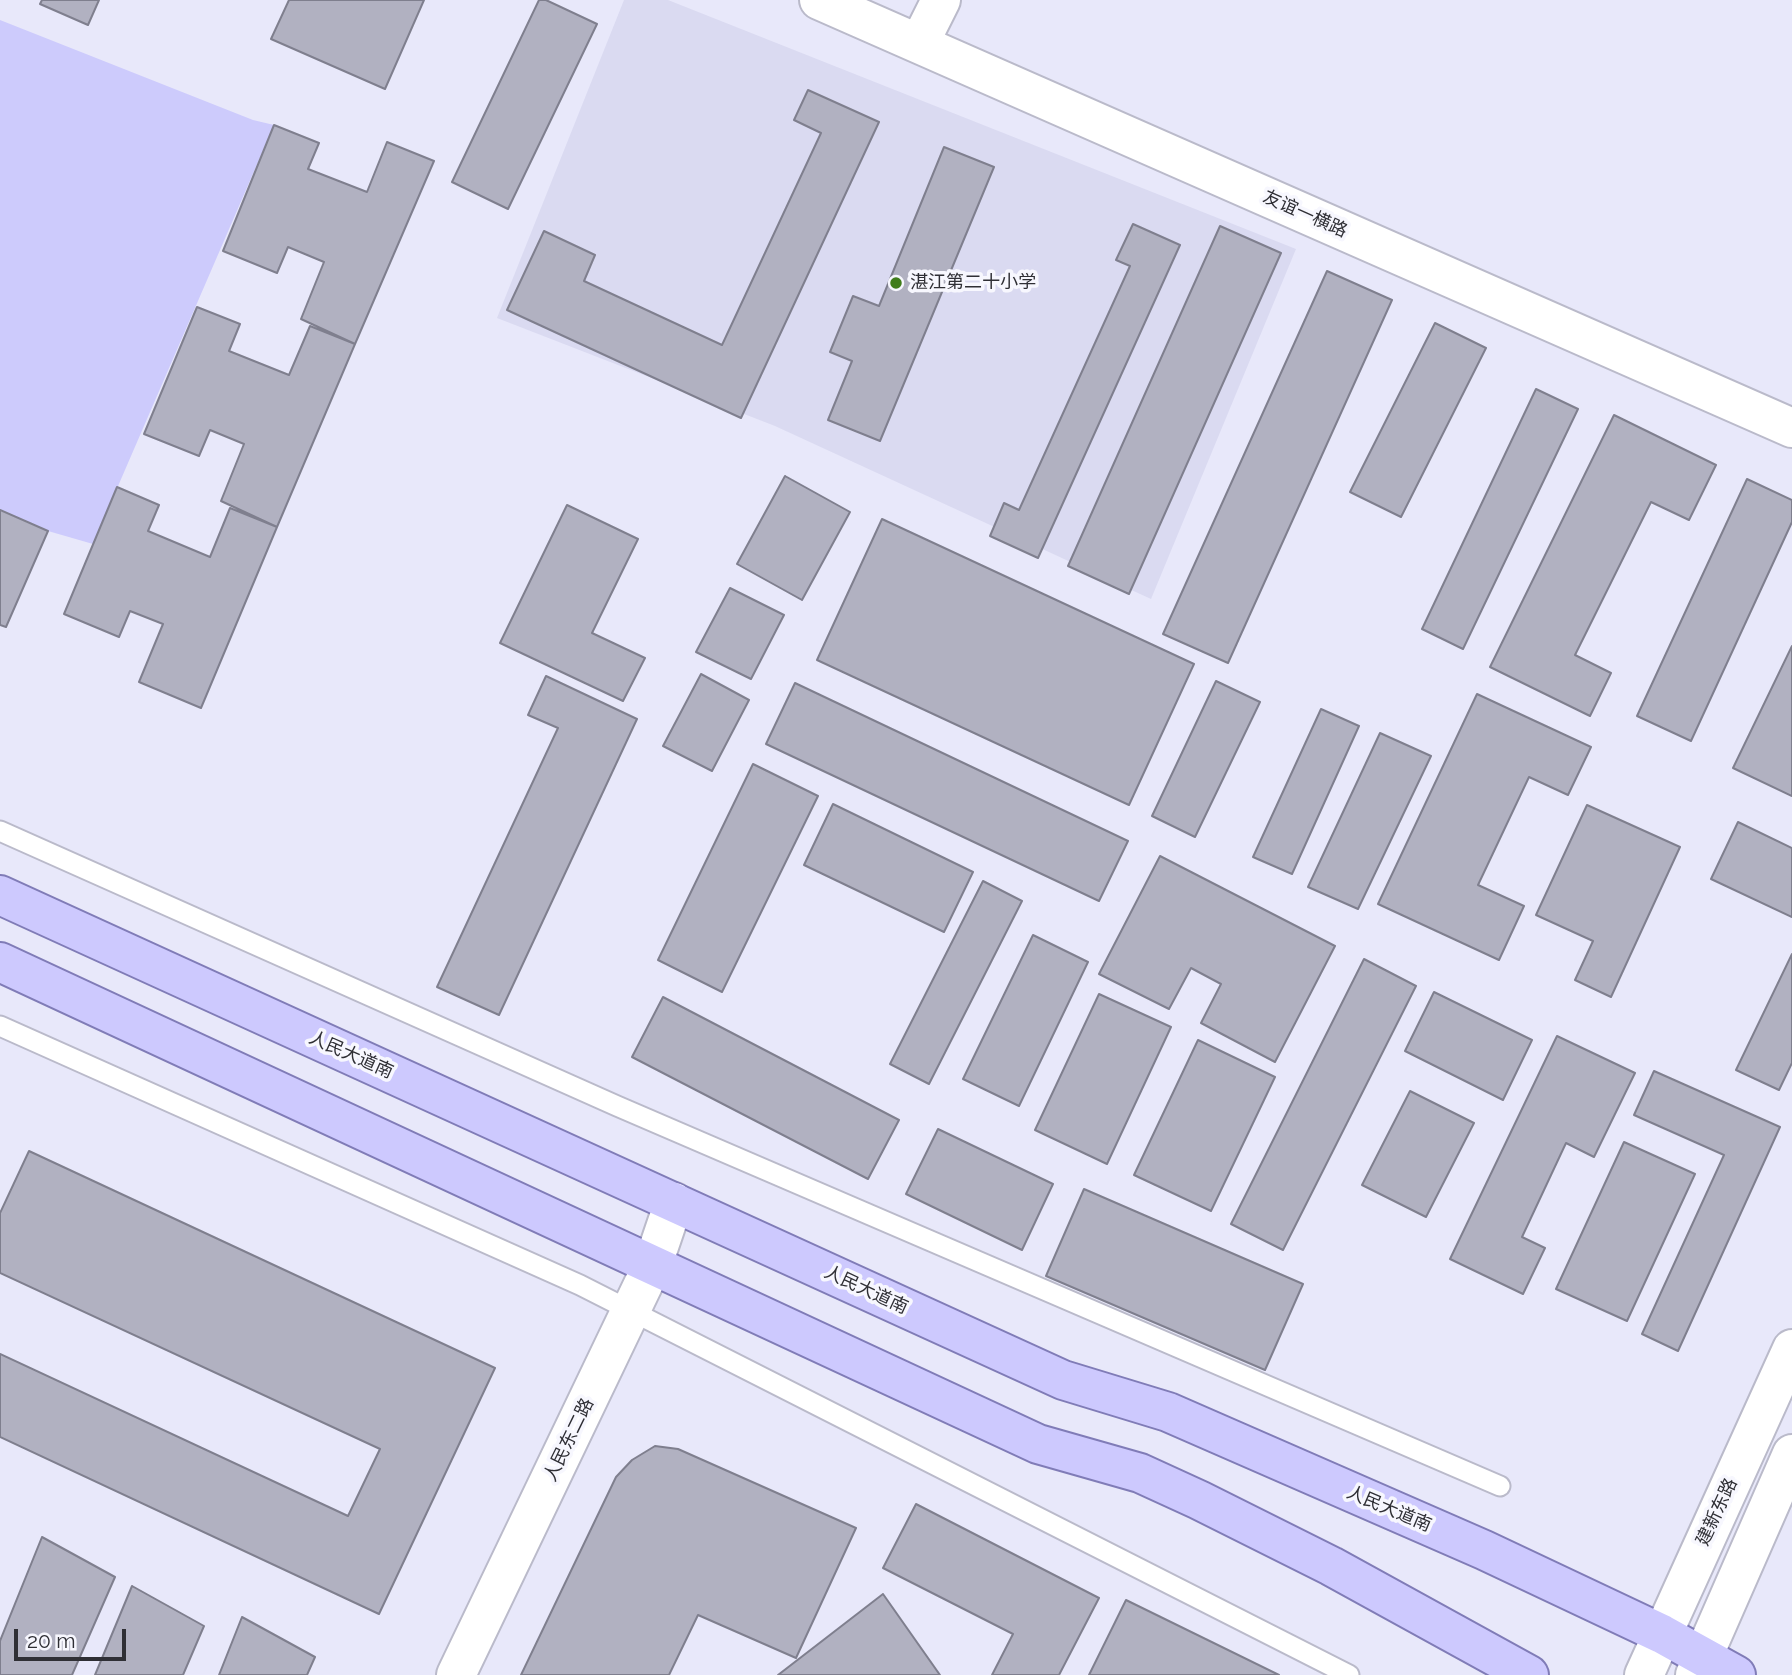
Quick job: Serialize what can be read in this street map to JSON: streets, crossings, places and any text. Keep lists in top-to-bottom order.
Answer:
{
  "streets": {
    "main road": ["人民大道南"],
    "street": ["友谊一横路", "人民东二路", "建新东路"]
  },
  "crossings": [
    ["人民大道南", "人民东二路"],
    ["人民大道南", "建新东路"]
  ],
  "places": ["湛江第二十小学"],
  "scale_bar": "20 m"
}
